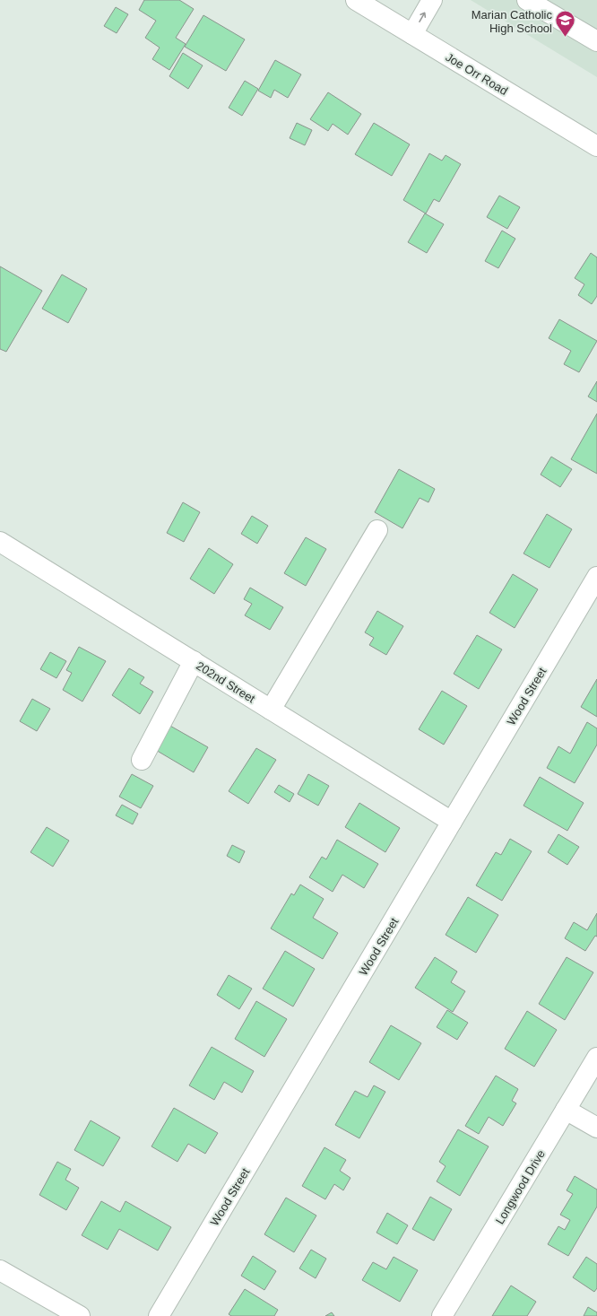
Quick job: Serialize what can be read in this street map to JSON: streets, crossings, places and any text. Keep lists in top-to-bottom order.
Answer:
{
  "streets": {
    "street": [
      "Joe Orr Road",
      "202nd Street",
      "Wood Street",
      "Longwood Drive"
    ]
  },
  "crossings": [
    ["202nd Street", "Wood Street"]
  ],
  "places": {
    "school or university": ["Marian Catholic High School"]
  }
}
